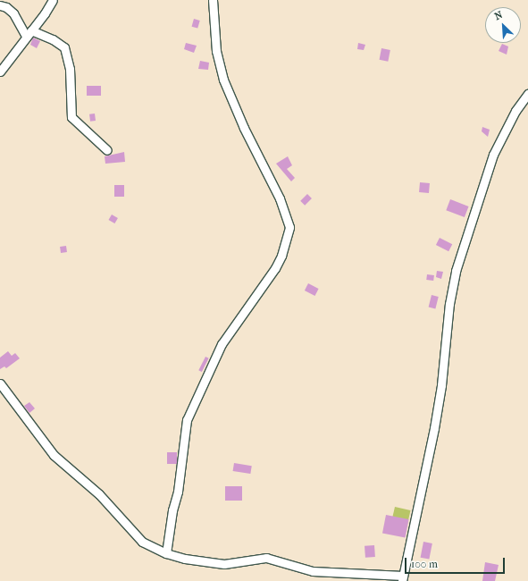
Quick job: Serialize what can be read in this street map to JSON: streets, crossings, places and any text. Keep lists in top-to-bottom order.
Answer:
{
  "scale_bar": "100 m",
  "north": "top left"
}
